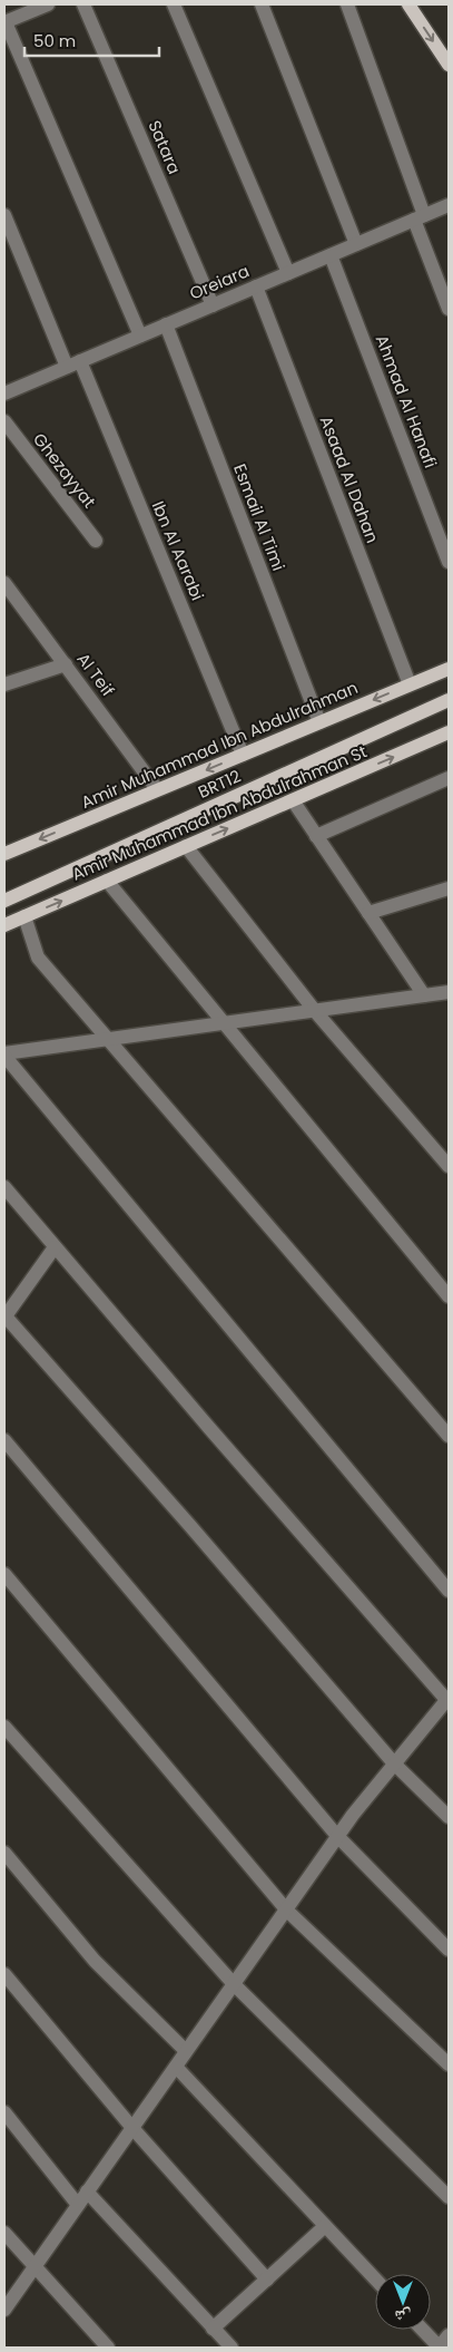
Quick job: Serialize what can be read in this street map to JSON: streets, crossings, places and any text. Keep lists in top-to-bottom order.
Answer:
{
  "streets": {
    "main road": ["Amir Muhammad Ibn Abdulrahman", "BRT12", "Amir Muhammad Ibn Abdulrahman St"],
    "street": [
      "Satara",
      "Oreiara",
      "Ahmad Al Hanafi",
      "Ghezayyat",
      "Asaad Al Dahan",
      "Esmail Al Timi",
      "Ibn Al Aarabi",
      "Al Teif"
    ]
  },
  "crossings": [
    ["Satara", "Oreiara"],
    ["Oreiara", "Ahmad Al Hanafi"],
    ["Oreiara", "Asaad Al Dahan"],
    ["Oreiara", "Esmail Al Timi"],
    ["Oreiara", "Ibn Al Aarabi"],
    ["Asaad Al Dahan", "Amir Muhammad Ibn Abdulrahman"],
    ["Esmail Al Timi", "Amir Muhammad Ibn Abdulrahman"],
    ["Ibn Al Aarabi", "Amir Muhammad Ibn Abdulrahman"],
    ["Al Teif", "Amir Muhammad Ibn Abdulrahman"]
  ],
  "one_way": ["Amir Muhammad Ibn Abdulrahman", "Amir Muhammad Ibn Abdulrahman St"],
  "scale_bar": "50 m",
  "north": "bottom"
}
